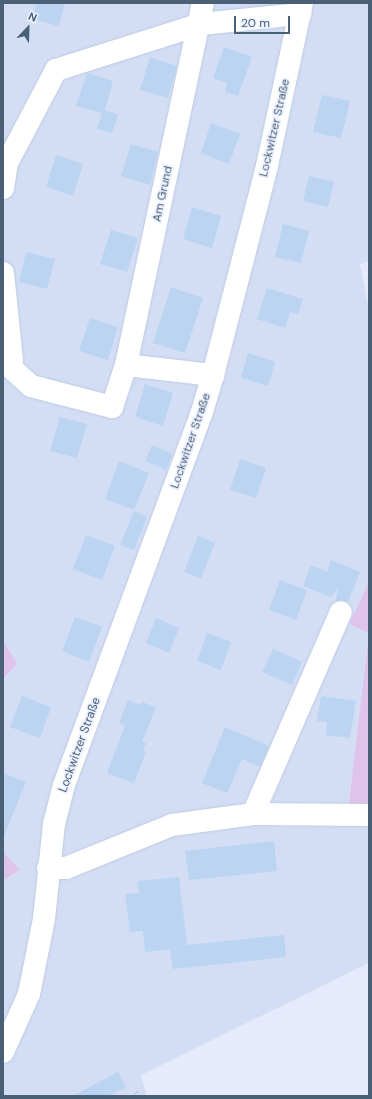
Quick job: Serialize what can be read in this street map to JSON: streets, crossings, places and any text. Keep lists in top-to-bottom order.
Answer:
{
  "streets": {
    "street": ["Lockwitzer Straße", "Am Grund"]
  },
  "scale_bar": "20 m",
  "north": "top right"
}
